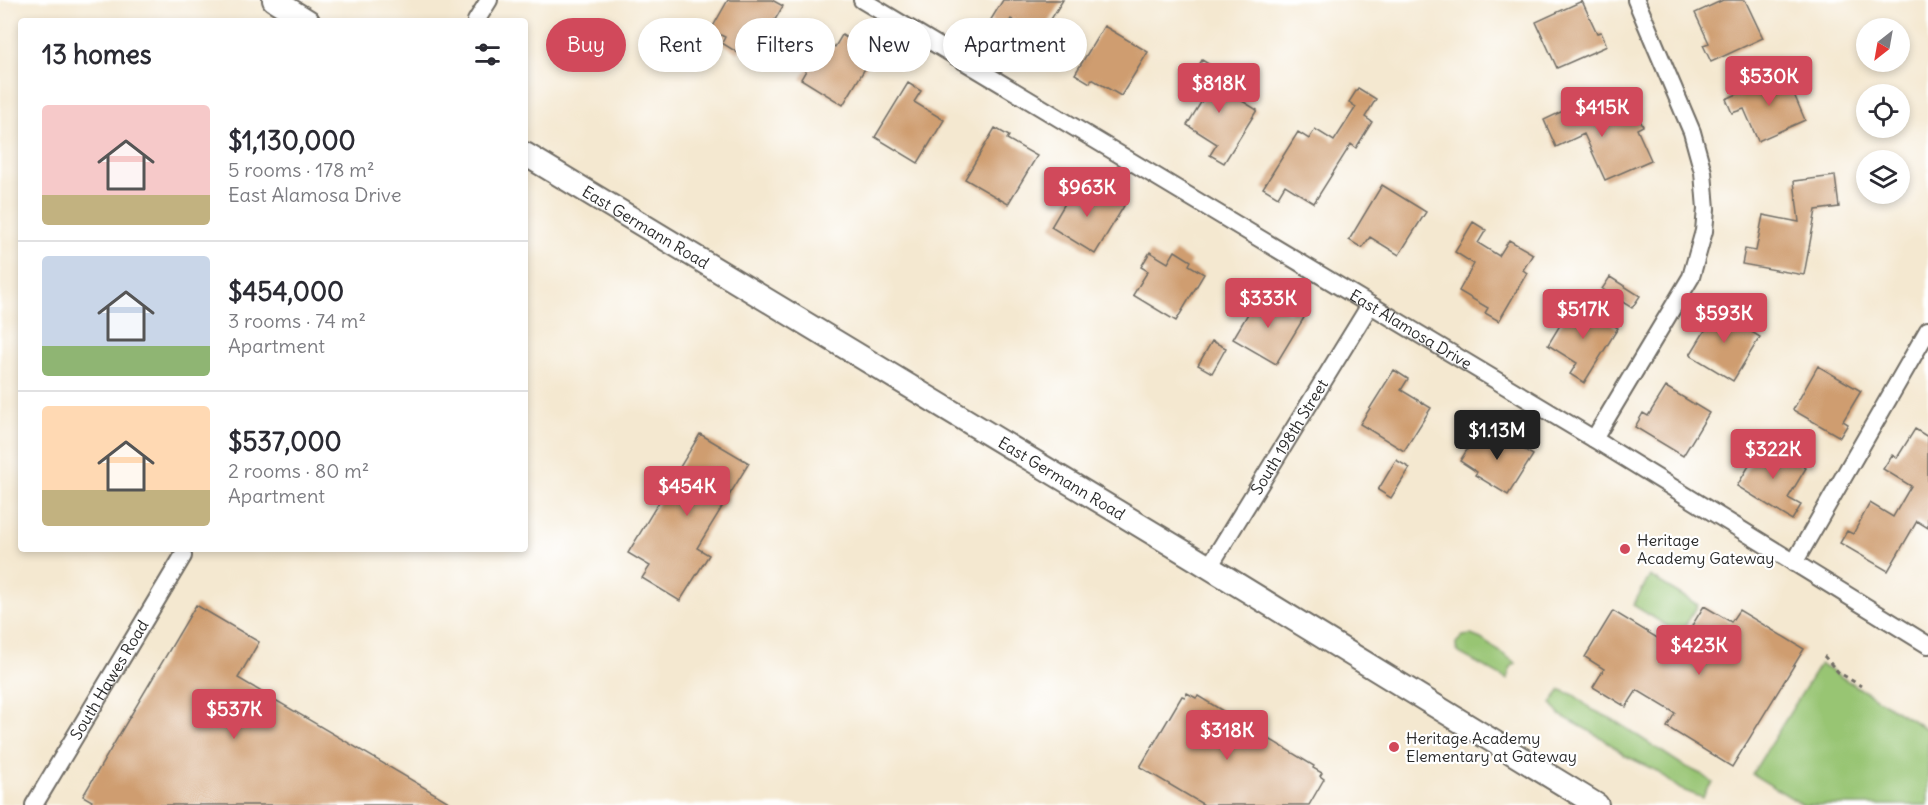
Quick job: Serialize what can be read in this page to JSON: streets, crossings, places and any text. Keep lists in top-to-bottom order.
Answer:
{
  "streets": {
    "street": [
      "East Germann Road",
      "East Alamosa Drive",
      "South 198th Street",
      "South Hawes Road"
    ]
  },
  "crossings": [
    ["East Germann Road", "South 198th Street"],
    ["East Alamosa Drive", "South 198th Street"]
  ],
  "places": ["Heritage Academy Gateway", "Heritage Academy Elementary at Gateway"],
  "north": "bottom left",
  "page": {
    "chip": [
      "Buy",
      "Rent",
      "Filters",
      "New",
      "Apartment"
    ],
    "heading": "13 homes",
    "price": [
      "$530K",
      "$818K",
      "$415K",
      "$963K",
      "$333K",
      "$517K",
      "$593K",
      "$1.13M",
      "$322K",
      "$454K",
      "$423K",
      "$537K",
      "$318K"
    ],
    "list": [
      {
        "name": "$1,130,000",
        "note": "5 rooms · 178 m² · East Alamosa Drive"
      },
      {
        "name": "$454,000",
        "note": "3 rooms · 74 m² · Apartment"
      },
      {
        "name": "$537,000",
        "note": "2 rooms · 80 m² · Apartment"
      }
    ]
  }
}
